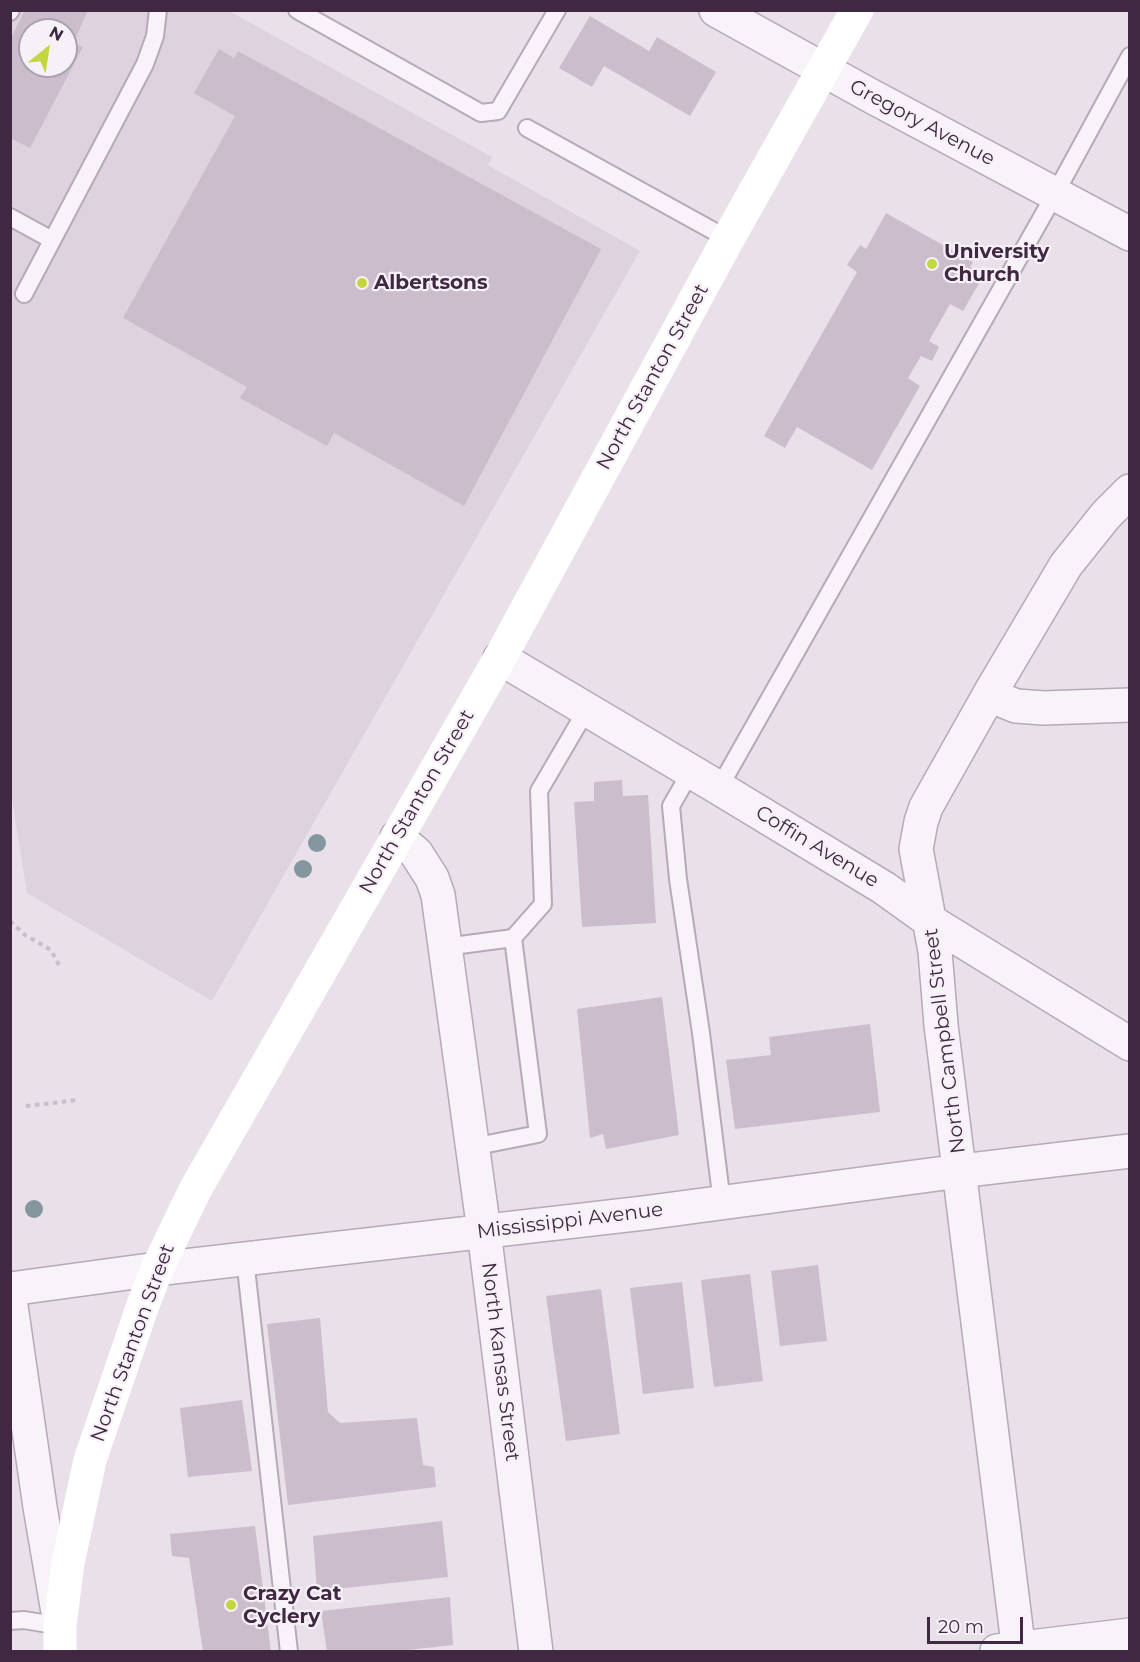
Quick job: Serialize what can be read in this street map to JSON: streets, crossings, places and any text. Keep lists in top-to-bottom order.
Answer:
{
  "streets": {
    "street": [
      "Gregory Avenue",
      "North Stanton Street",
      "Coffin Avenue",
      "North Campbell Street",
      "Mississippi Avenue",
      "North Kansas Street"
    ]
  },
  "crossings": [
    ["Gregory Avenue", "North Stanton Street"],
    ["North Stanton Street", "Coffin Avenue"],
    ["North Stanton Street", "Mississippi Avenue"],
    ["North Stanton Street", "North Kansas Street"],
    ["Coffin Avenue", "North Campbell Street"],
    ["North Campbell Street", "Mississippi Avenue"],
    ["Mississippi Avenue", "North Kansas Street"]
  ],
  "places": ["University Church", "Albertsons", "Crazy Cat Cyclery"],
  "scale_bar": "20 m",
  "north": "top right"
}
